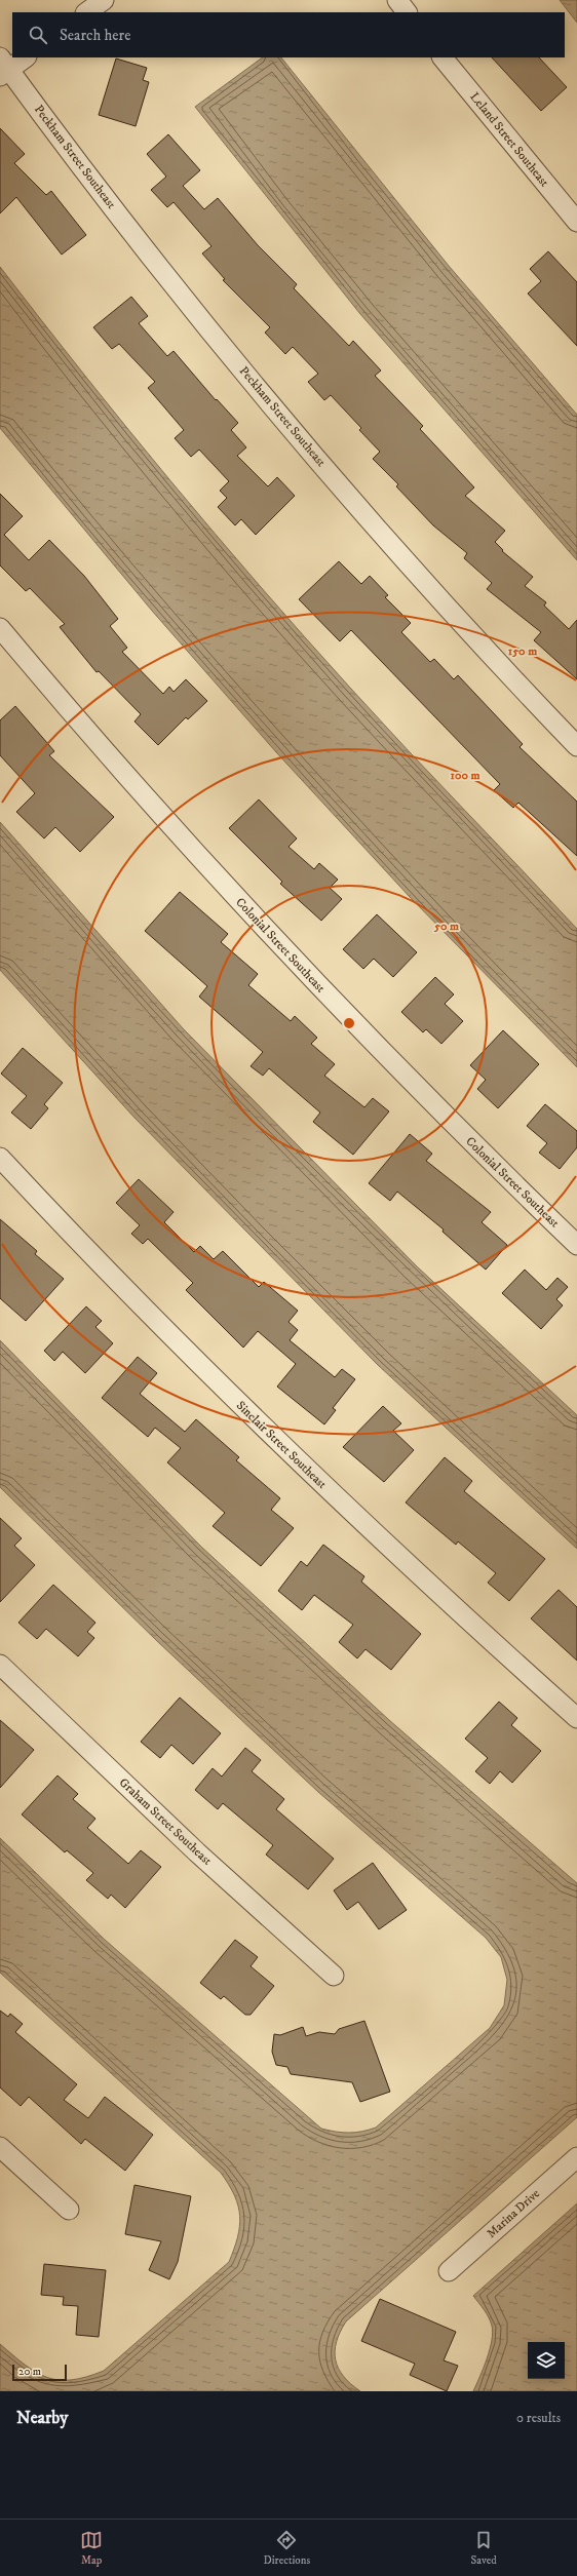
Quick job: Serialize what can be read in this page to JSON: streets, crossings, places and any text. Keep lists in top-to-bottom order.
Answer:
{
  "streets": {
    "street": [
      "Leland Street Southeast",
      "Peckham Street Southeast",
      "Colonial Street Southeast",
      "Sinclair Street Southeast",
      "Graham Street Southeast",
      "Marina Drive"
    ]
  },
  "scale_bar": "20 m",
  "page": {
    "search": "Search here",
    "scale": "20 m",
    "heading": ["Nearby", "0 results"],
    "nav": ["Map", "Directions", "Saved"]
  },
  "rings": ["150 m", "100 m", "50 m"]
}
